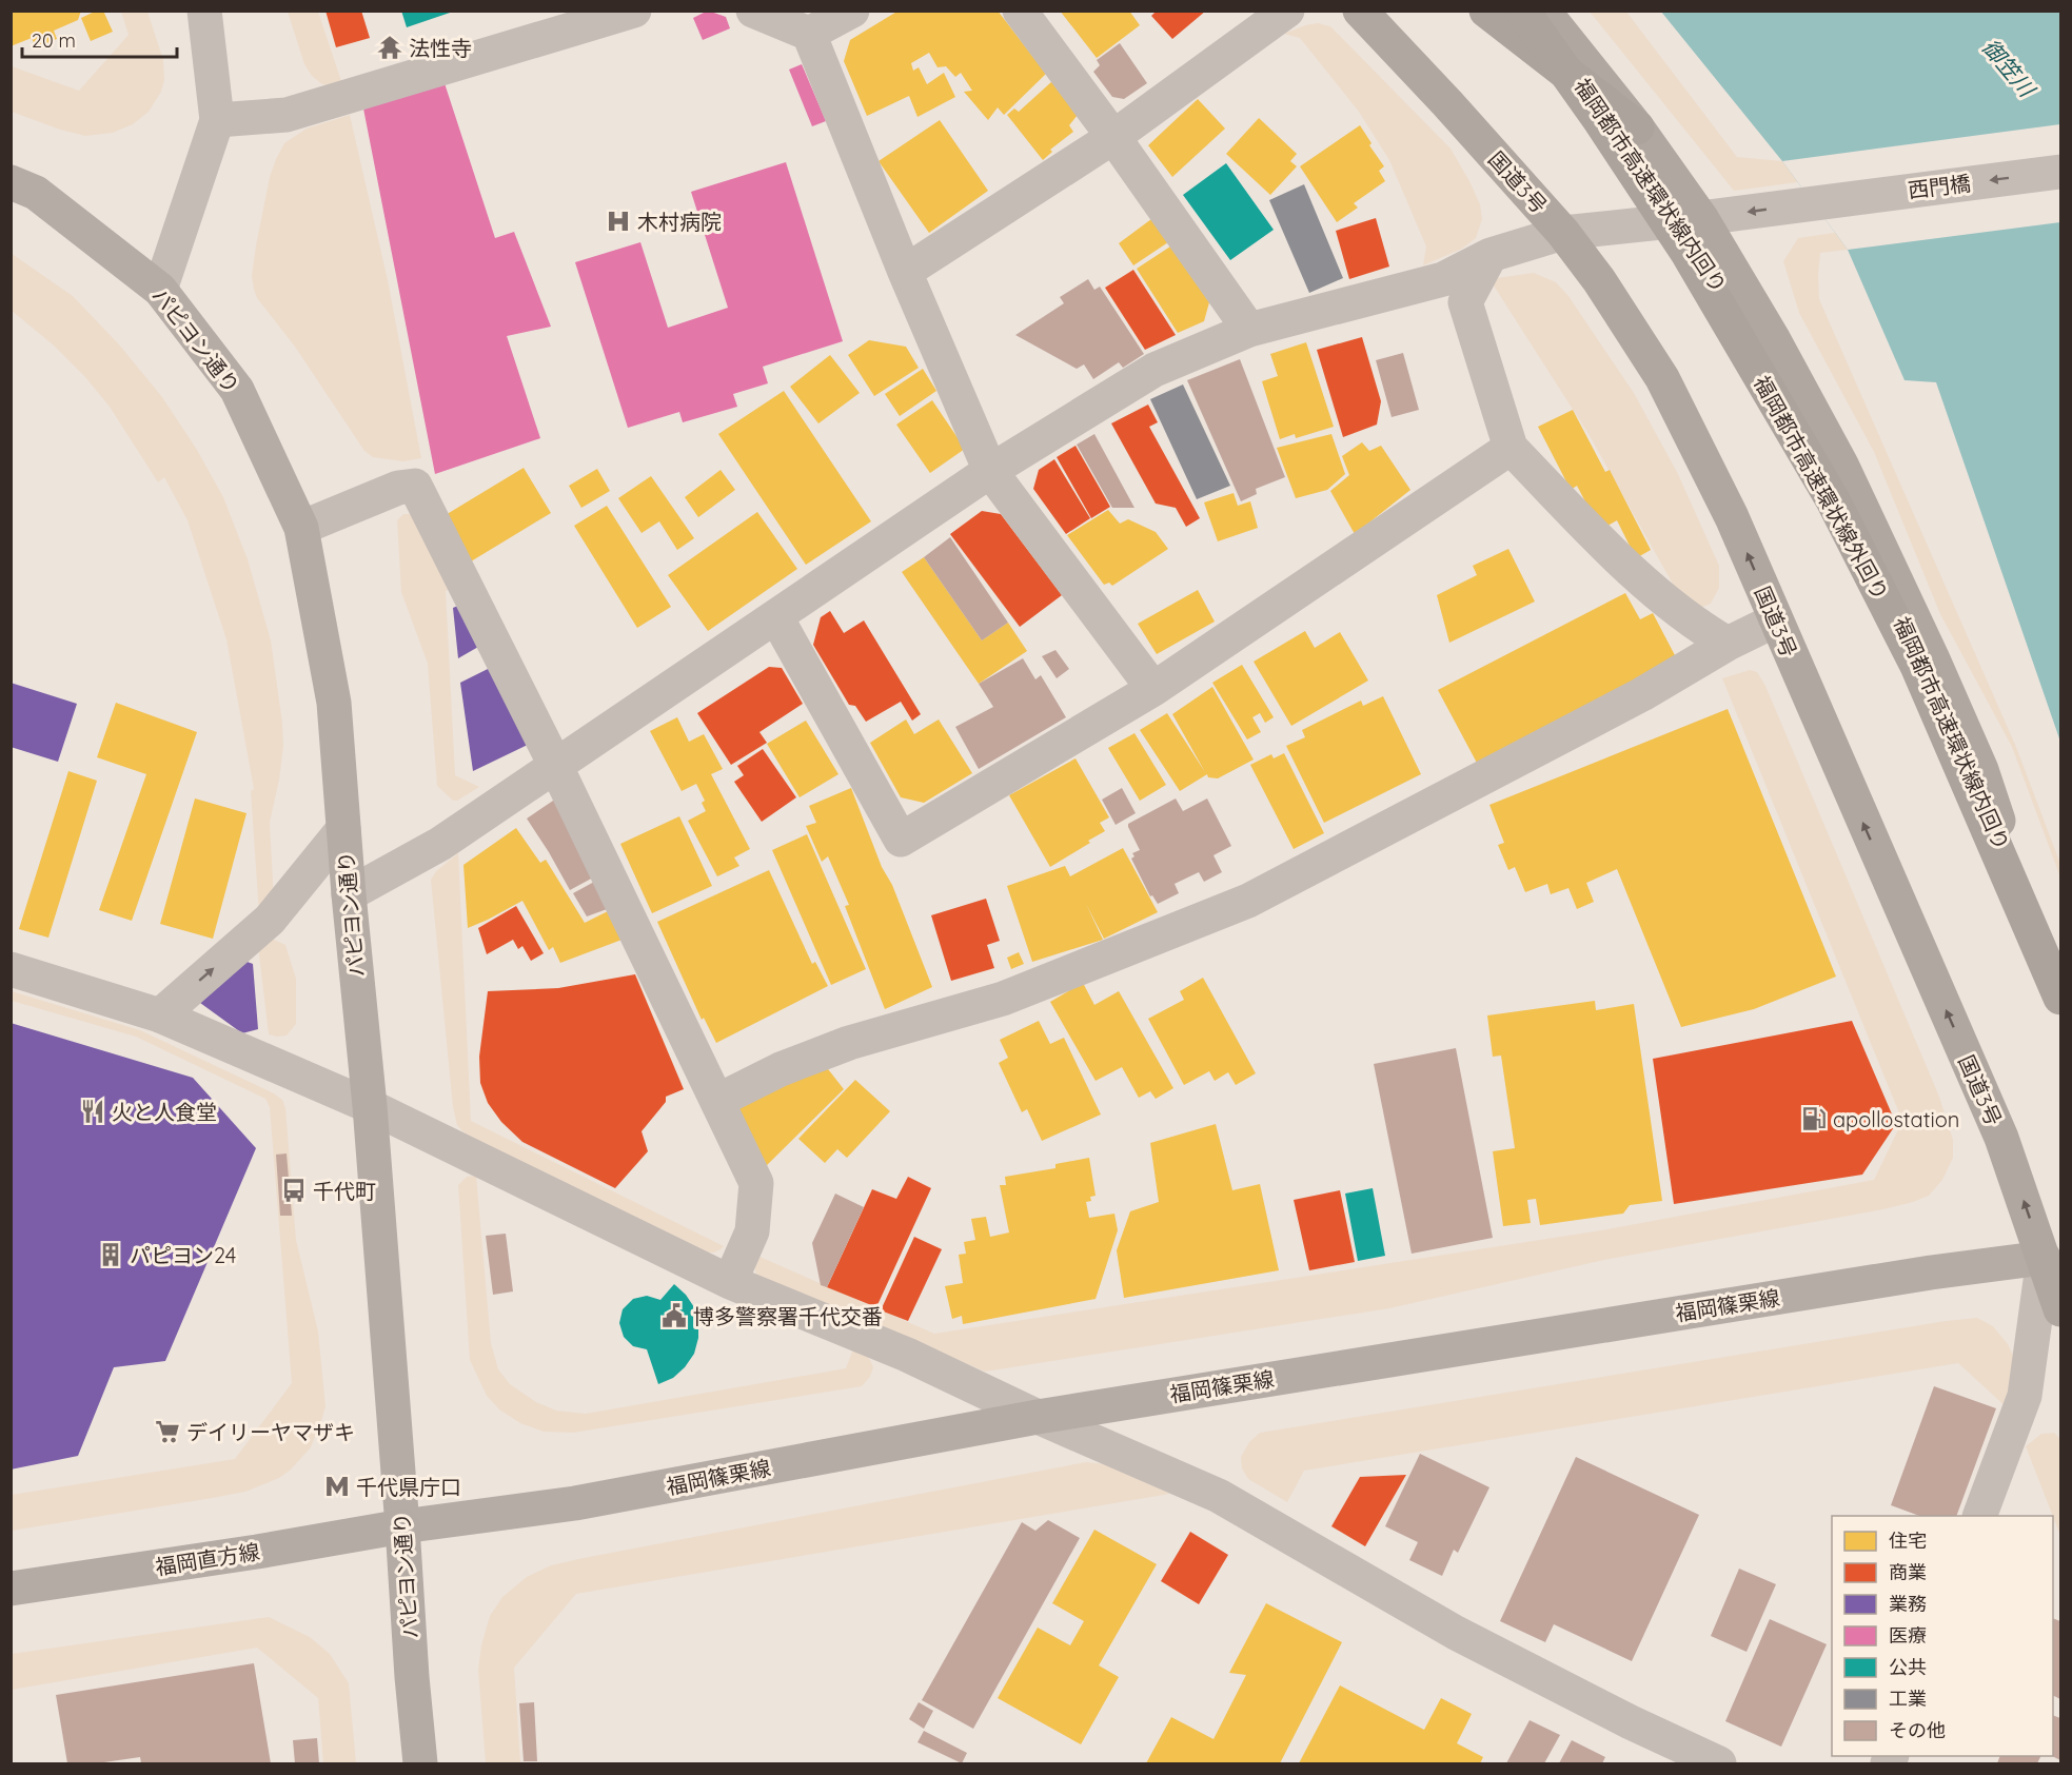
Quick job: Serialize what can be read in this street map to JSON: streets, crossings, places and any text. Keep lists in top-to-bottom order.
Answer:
{
  "streets": {
    "highway": ["国道3号", "福岡都市高速環状線内回り", "福岡都市高速環状線外回り"],
    "main road": ["パピヨン通り", "福岡篠栗線", "福岡直方線"],
    "street": ["西門橋"]
  },
  "crossings": [
    ["国道3号", "西門橋"],
    ["国道3号", "福岡篠栗線"],
    ["西門橋", "パピヨン通り"],
    ["パピヨン通り", "福岡篠栗線"],
    ["パピヨン通り", "福岡直方線"],
    ["福岡篠栗線", "福岡直方線"]
  ],
  "water": ["御笠川"],
  "places": {
    "temple": ["法性寺"],
    "hospital": ["木村病院"],
    "restaurant": ["火と人食堂"],
    "fuel station": ["apollostation"],
    "bus stop": ["千代町"],
    "building": ["パピヨン24"],
    "public building": ["博多警察署千代交番"],
    "supermarket": ["デイリーヤマザキ"],
    "metro station": ["千代県庁口"]
  },
  "legend": [
    "住宅",
    "商業",
    "業務",
    "医療",
    "公共",
    "工業",
    "その他"
  ],
  "scale_bar": "20 m"
}
